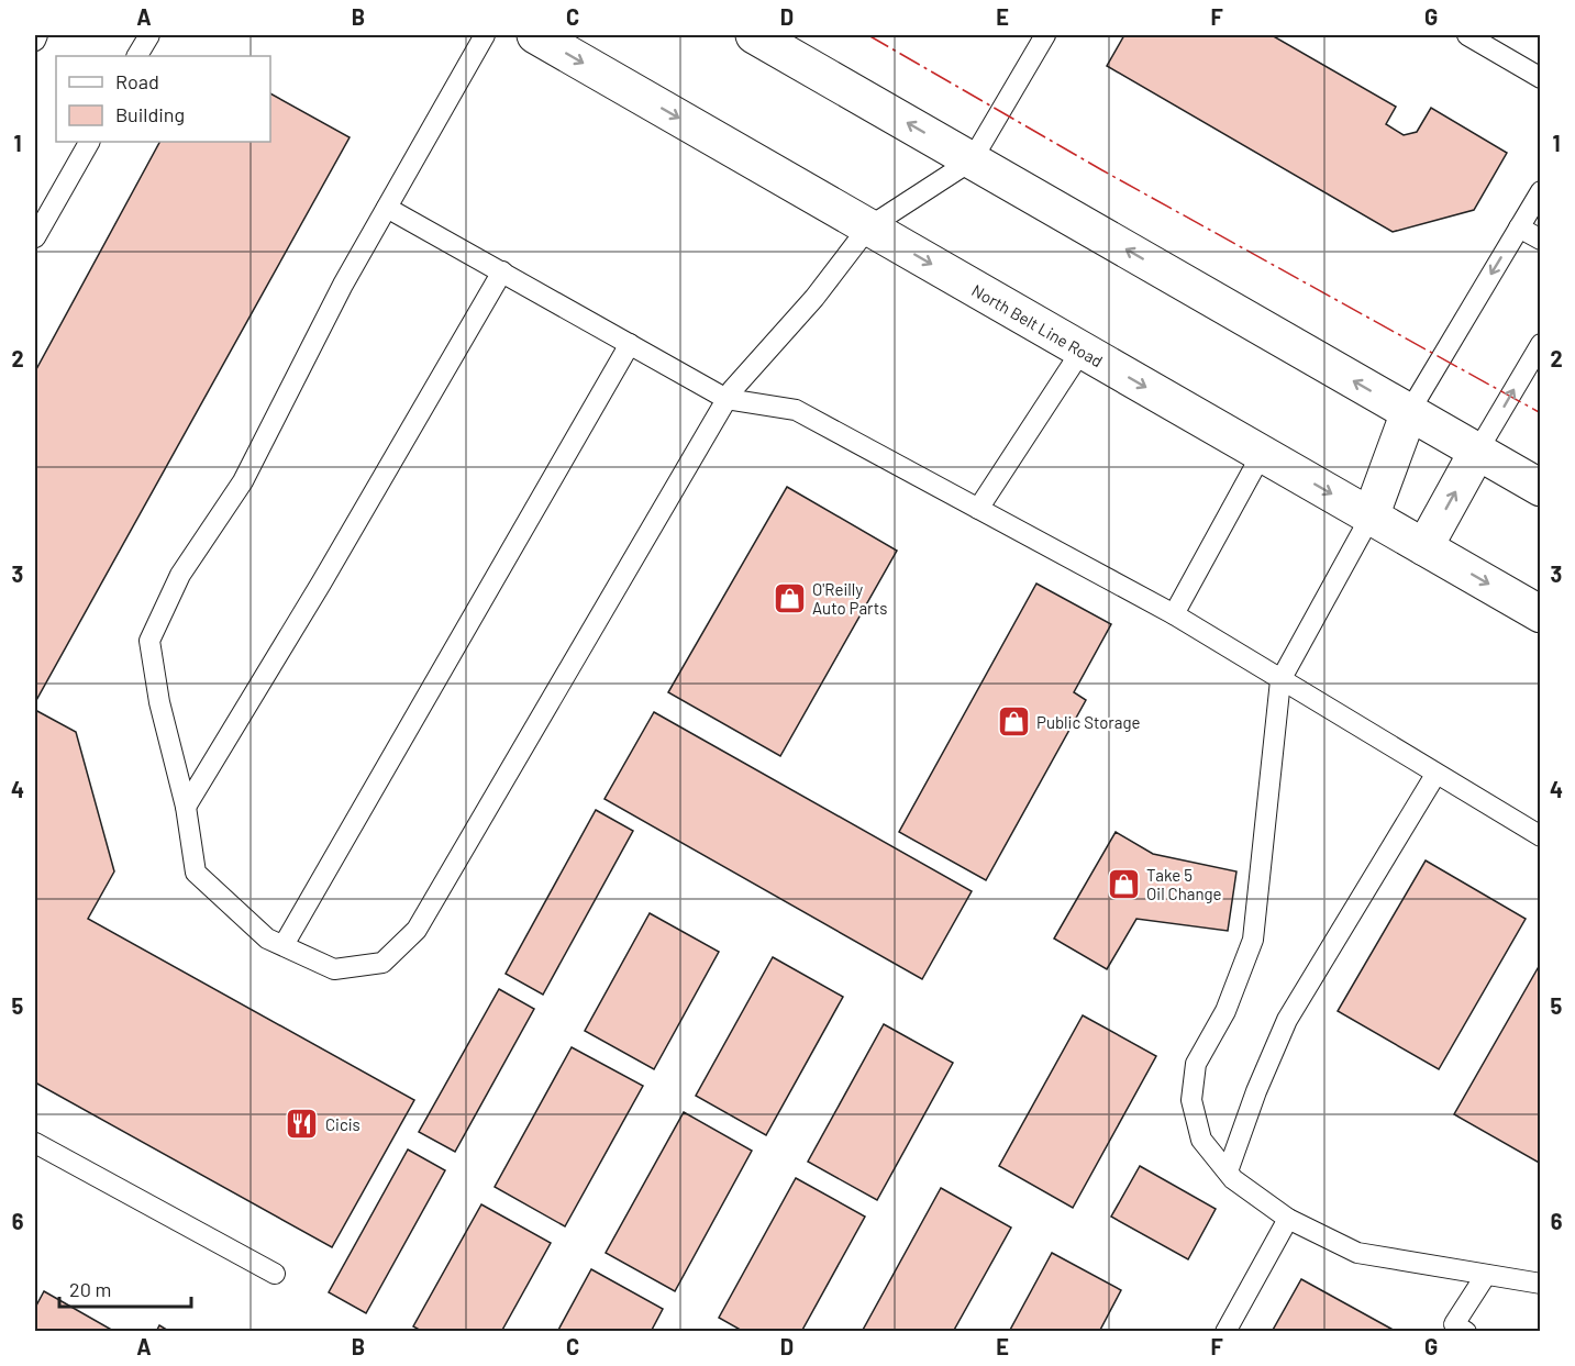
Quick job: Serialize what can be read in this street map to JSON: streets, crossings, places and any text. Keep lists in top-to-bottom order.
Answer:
{
  "streets": {
    "main road": ["North Belt Line Road"]
  },
  "places": {
    "shop": ["O'Reilly Auto Parts", "Public Storage", "Take 5 Oil Change"],
    "restaurant": ["Cicis"]
  },
  "legend": ["Road", "Building"],
  "scale_bar": "20 m",
  "grid": {
    "columns": [
      "A",
      "B",
      "C",
      "D",
      "E",
      "F",
      "G"
    ],
    "rows": [
      "1",
      "2",
      "3",
      "4",
      "5",
      "6"
    ]
  }
}
